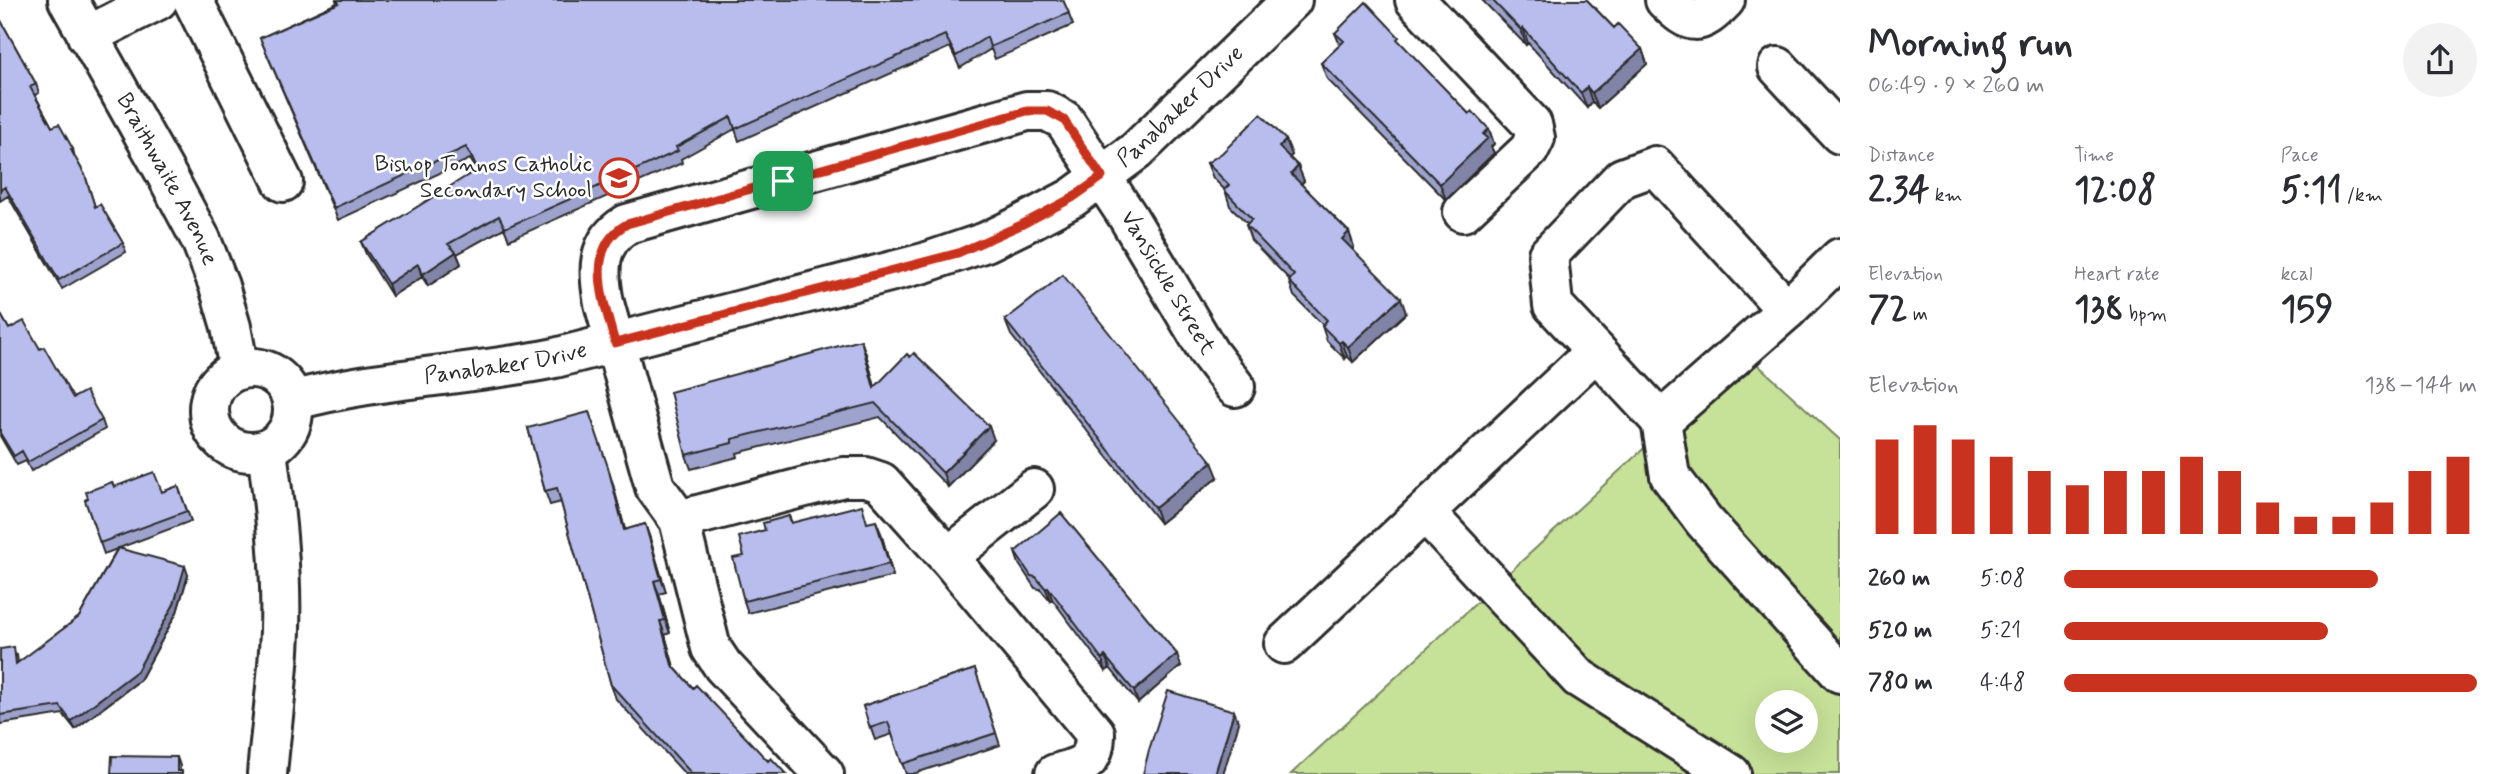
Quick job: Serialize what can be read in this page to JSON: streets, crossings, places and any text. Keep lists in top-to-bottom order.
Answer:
{
  "streets": {
    "street": ["Panabaker Drive", "Braithwaite Avenue", "Vansickle Street"]
  },
  "crossings": [
    ["Panabaker Drive", "Braithwaite Avenue"],
    ["Panabaker Drive", "Vansickle Street"]
  ],
  "places": {
    "school or university": ["Bishop Tonnos Catholic Secondary School"]
  },
  "page": {
    "heading": ["Morning run", "06:49 · 9 × 260 m"],
    "stats": [
      ["Distance", "2.34 km"],
      ["Time", "12:08"],
      ["Pace", "5:11 /km"],
      ["Elevation", "72 m"],
      ["Heart rate", "138 bpm"],
      ["kcal", "159"]
    ],
    "chart": ["Elevation", "138–144 m"],
    "list": [
      {
        "name": "260 m",
        "note": "5:08"
      },
      {
        "name": "520 m",
        "note": "5:21"
      },
      {
        "name": "780 m",
        "note": "4:48"
      }
    ]
  }
}
